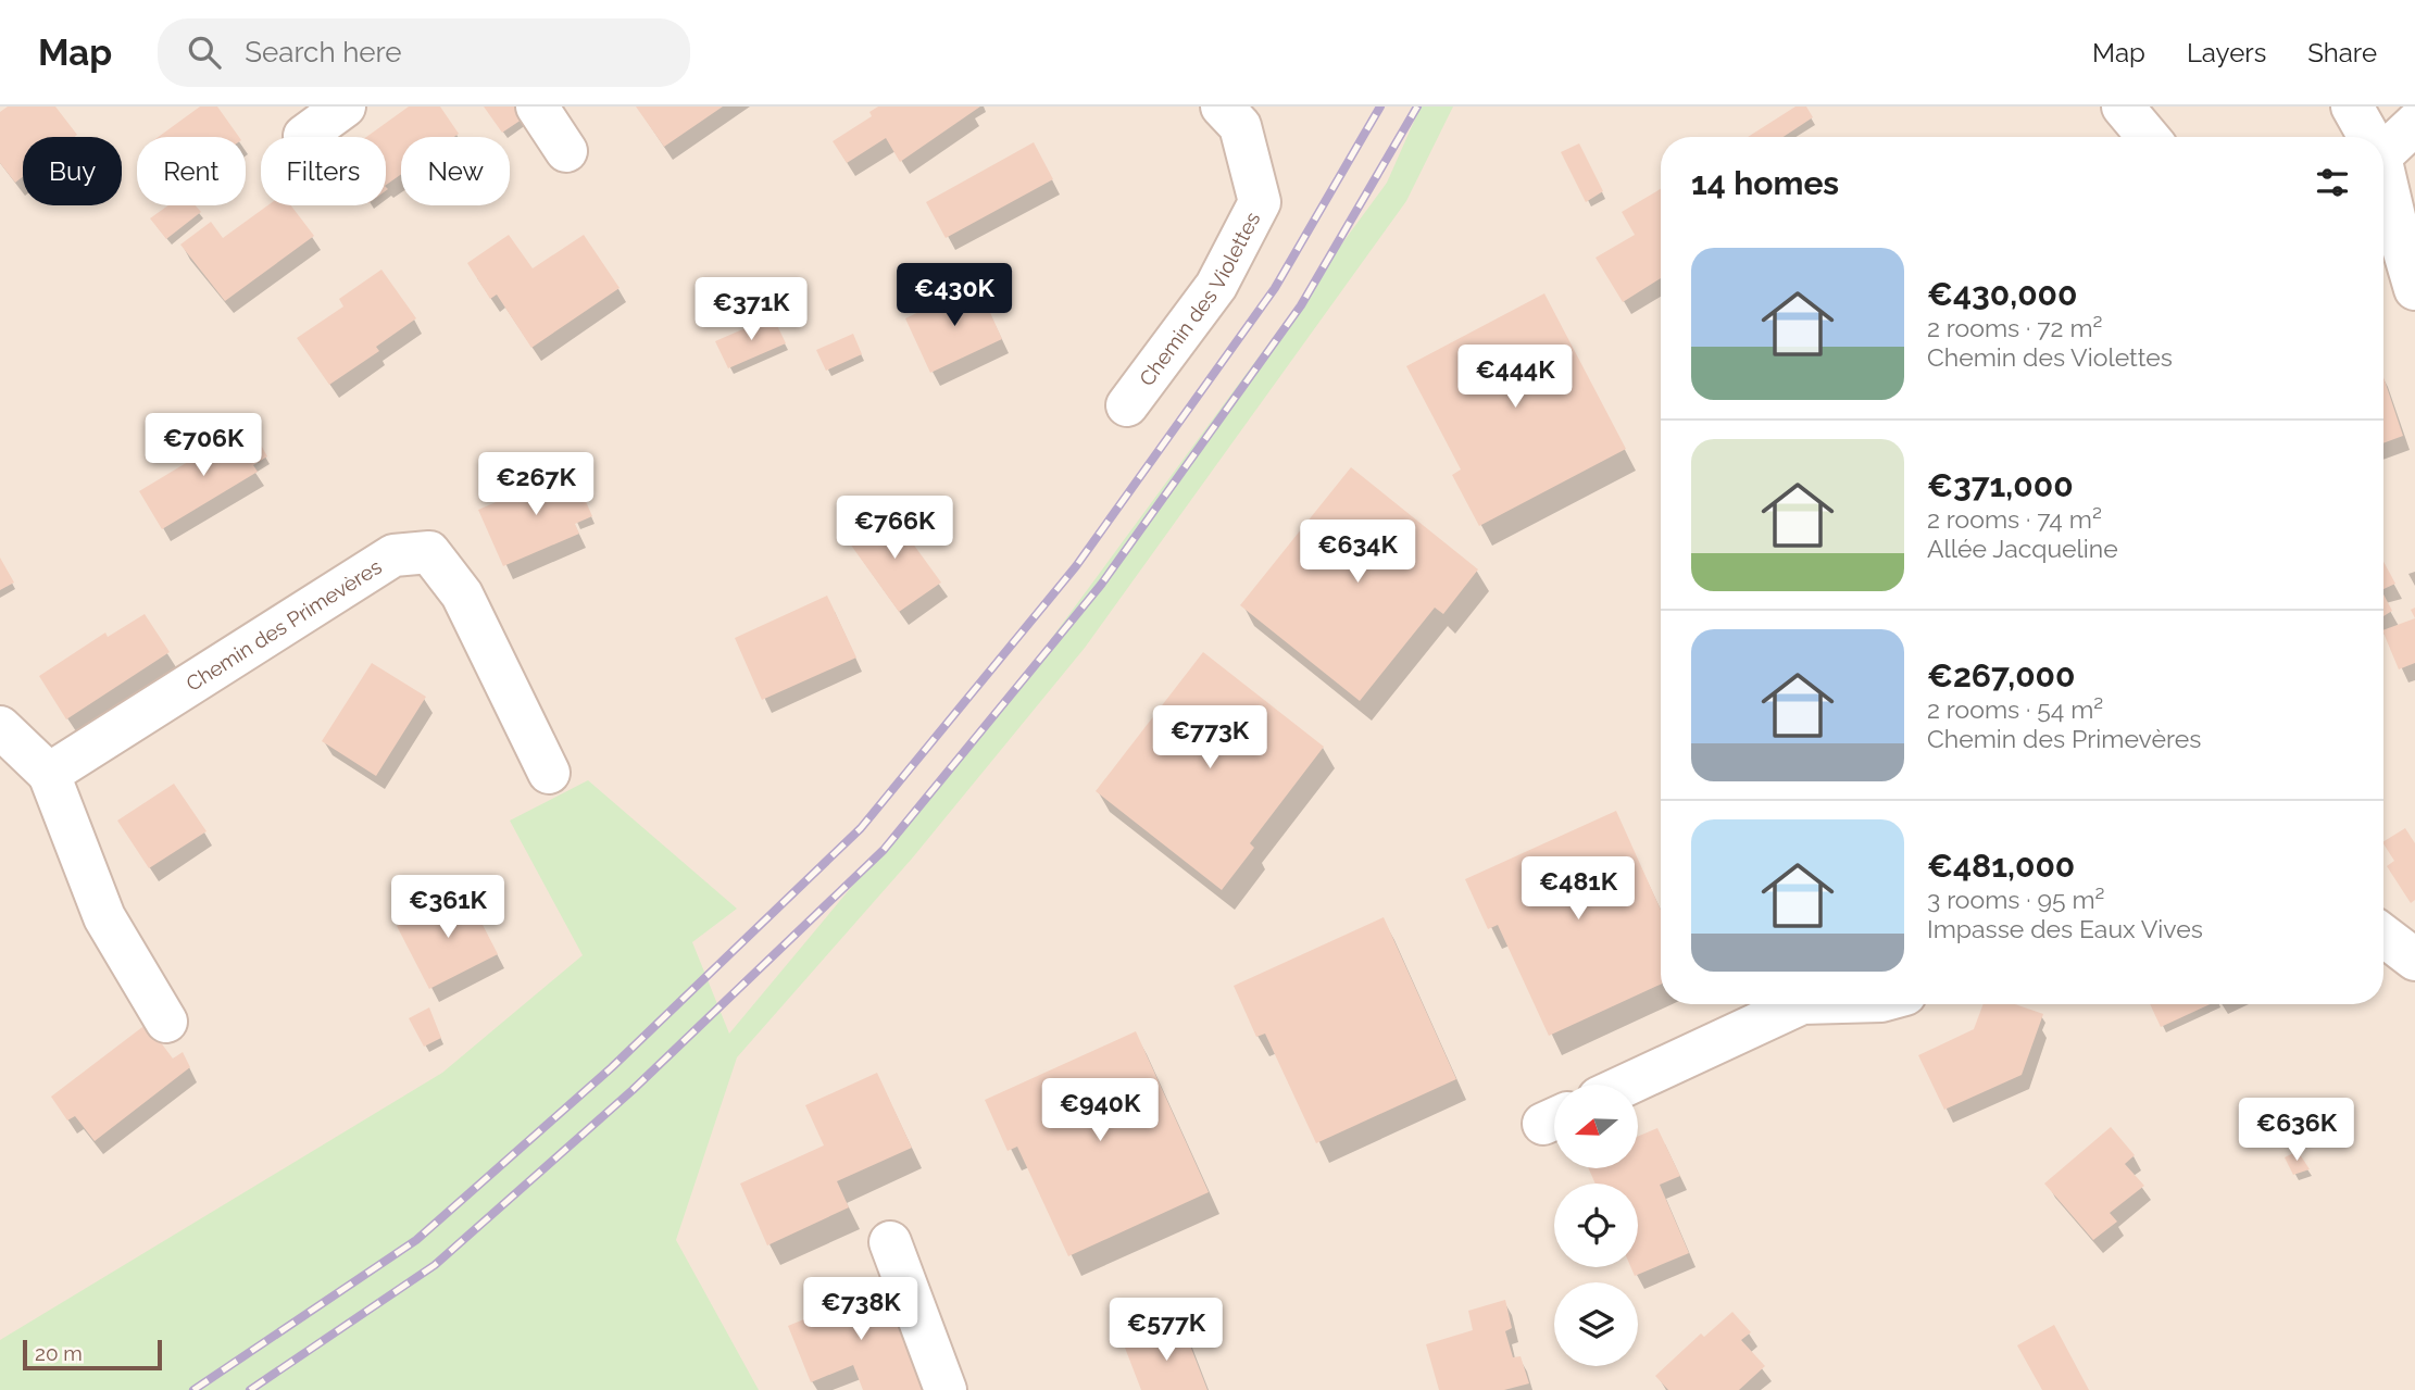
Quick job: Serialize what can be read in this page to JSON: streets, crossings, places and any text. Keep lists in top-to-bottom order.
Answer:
{
  "streets": {
    "street": ["Chemin des Violettes", "Chemin des Primevères"]
  },
  "scale_bar": "20 m",
  "north": "left",
  "page": {
    "header": "Map",
    "search": "Search here",
    "nav": ["Map", "Layers", "Share"],
    "chip": [
      "Buy",
      "Rent",
      "Filters",
      "New"
    ],
    "heading": "14 homes",
    "list": [
      {
        "name": "€430,000",
        "note": "2 rooms · 72 m² · Chemin des Violettes"
      },
      {
        "name": "€371,000",
        "note": "2 rooms · 74 m² · Allée Jacqueline"
      },
      {
        "name": "€267,000",
        "note": "2 rooms · 54 m² · Chemin des Primevères"
      },
      {
        "name": "€481,000",
        "note": "3 rooms · 95 m² · Impasse des Eaux Vives"
      }
    ],
    "price": [
      "€430K",
      "€371K",
      "€444K",
      "€706K",
      "€267K",
      "€766K",
      "€634K",
      "€773K",
      "€481K",
      "€361K",
      "€940K",
      "€636K",
      "€738K",
      "€577K"
    ],
    "scale": "20 m"
  }
}
